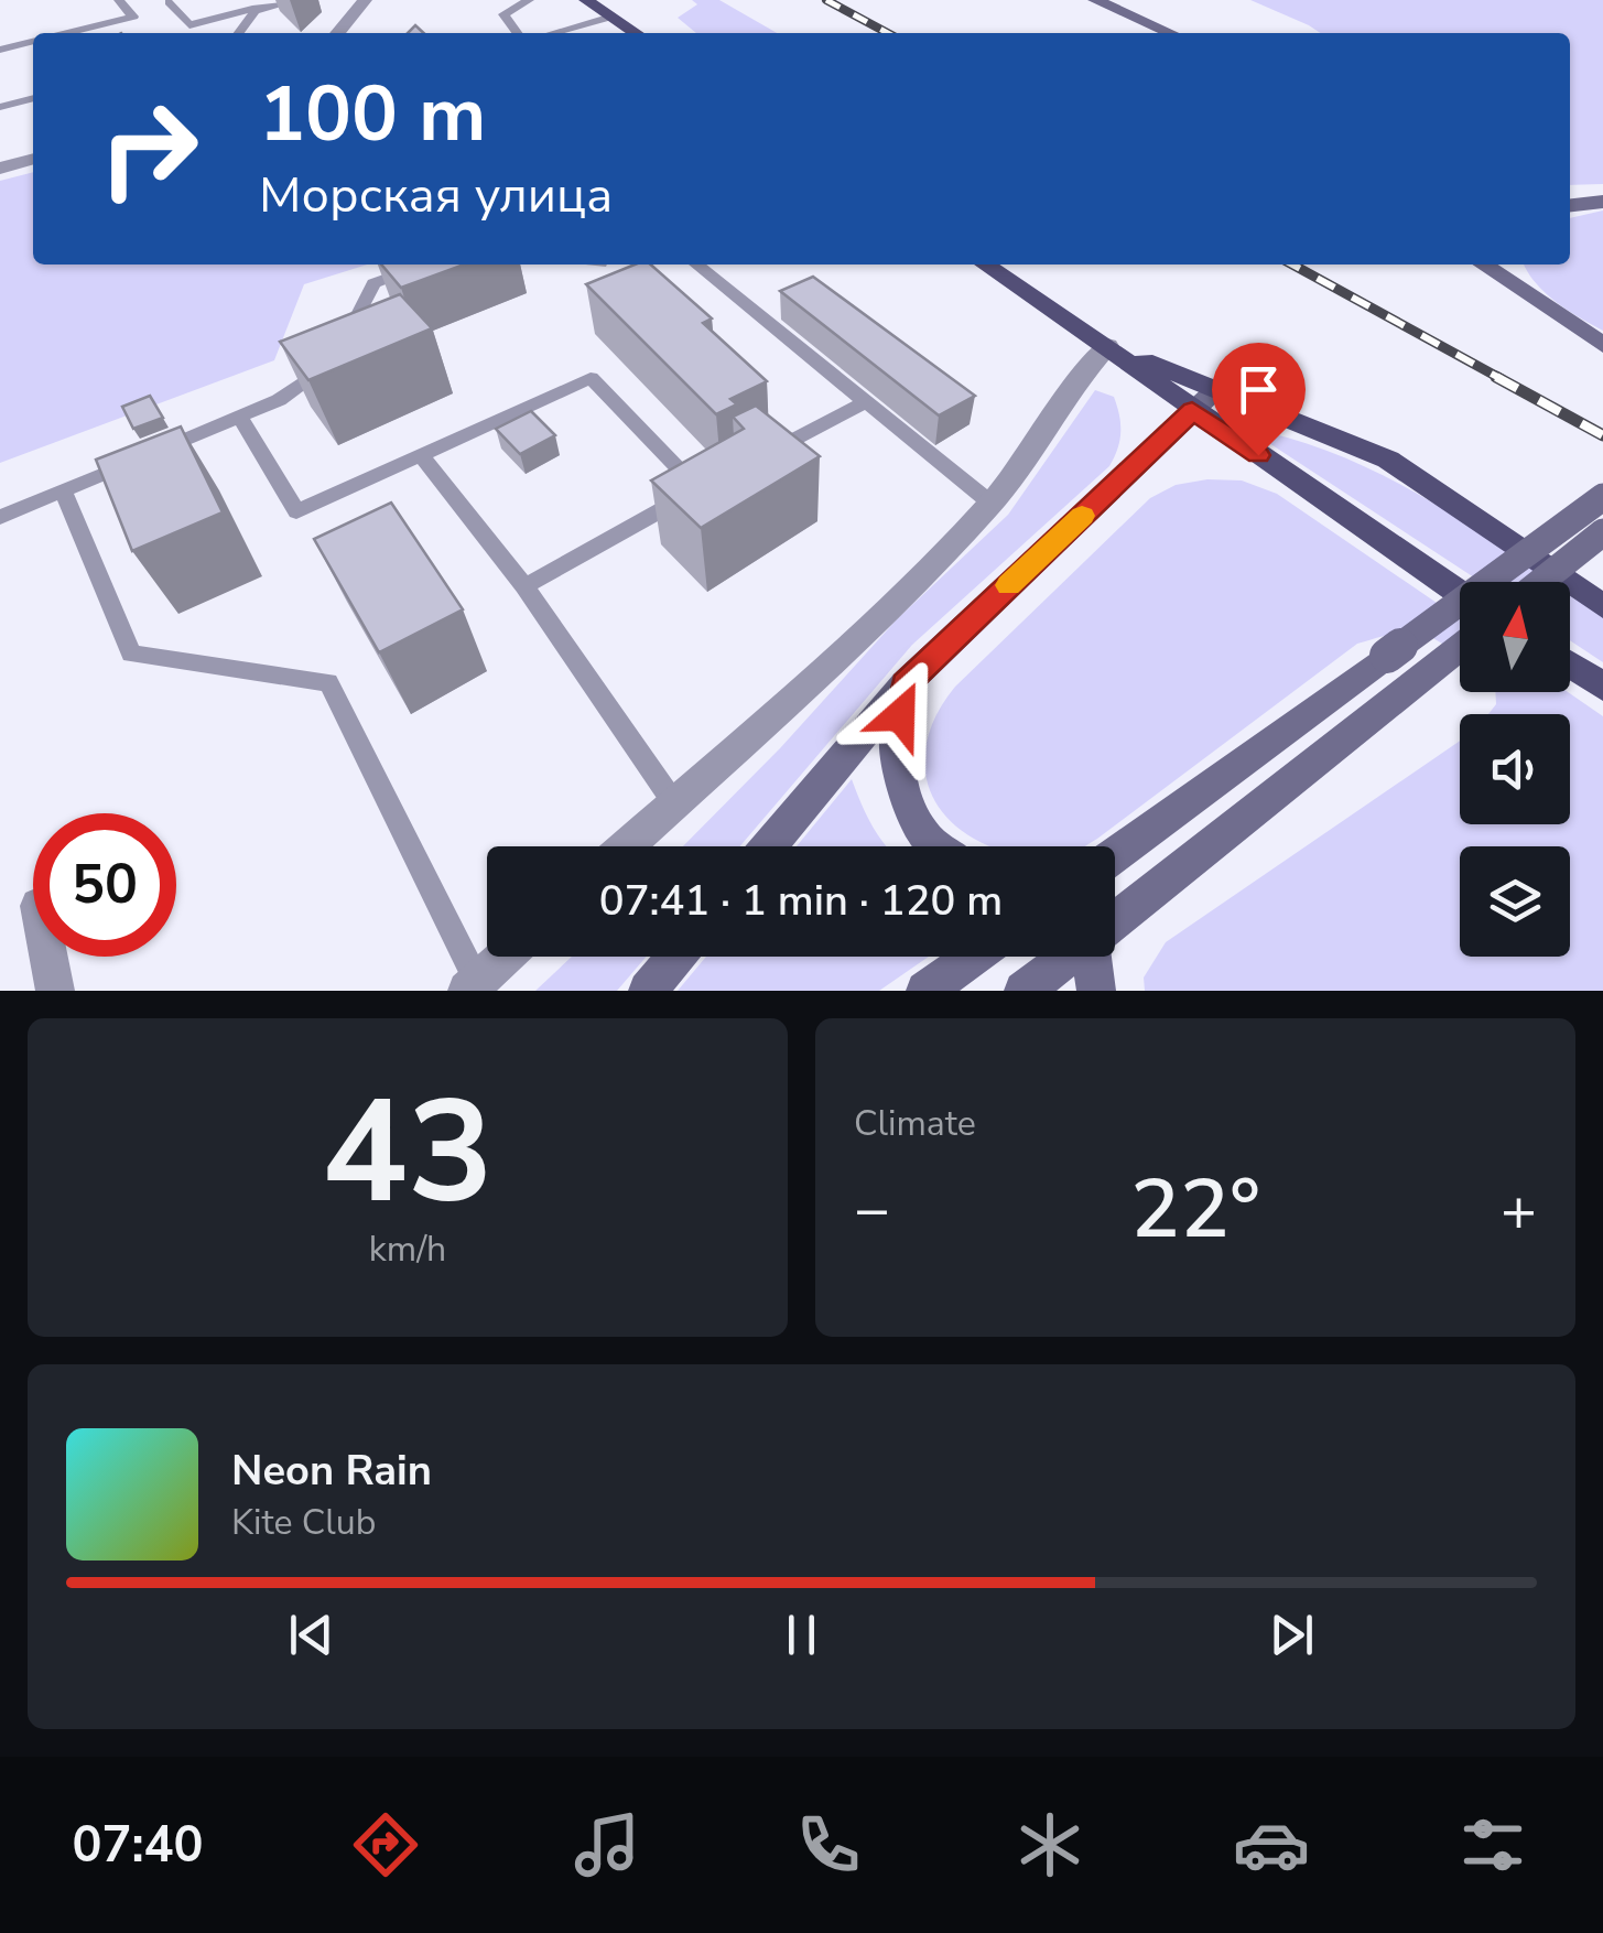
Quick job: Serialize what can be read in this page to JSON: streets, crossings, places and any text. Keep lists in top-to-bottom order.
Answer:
{
  "north": "top",
  "page": {
    "turn": ["100 m", "Морская улица"],
    "limit": "50",
    "trip": "07:41 · 1 min · 120 m",
    "tile": [
      ["43", "km/h"],
      "Climate"
    ],
    "heat": ["−", "22°", "+"],
    "song": ["Neon Rain", "Kite Club"],
    "tabs": "07:40"
  }
}
